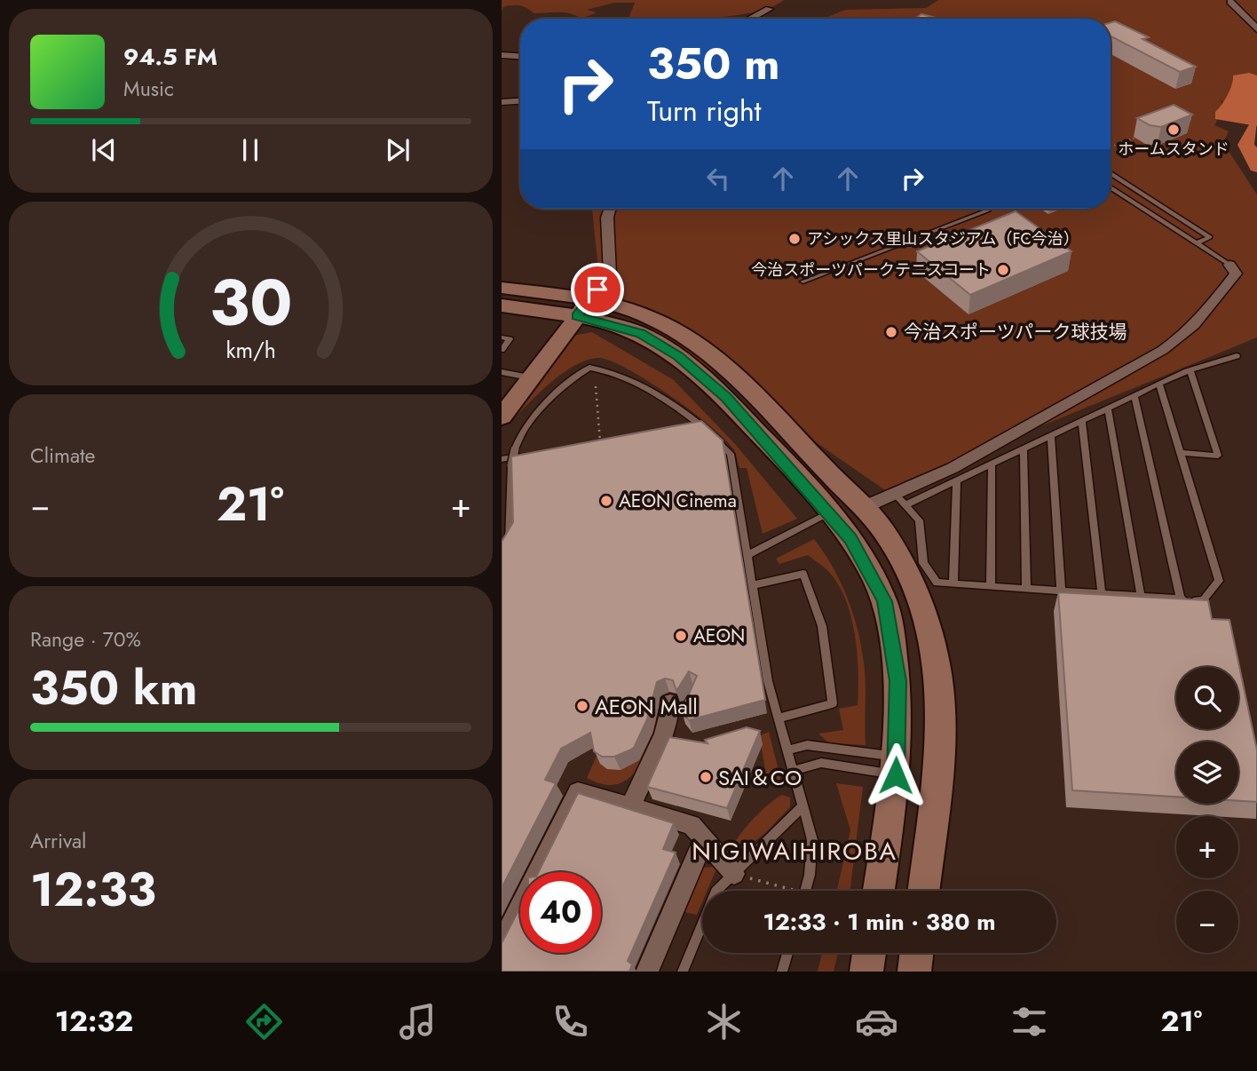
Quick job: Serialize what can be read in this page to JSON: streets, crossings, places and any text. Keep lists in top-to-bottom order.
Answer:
{
  "districts": ["NIGIWAIHIROBA"],
  "places": [
    "ホームスタンド",
    "アシックス里山スタジアム（FC今治）",
    "今治スポーツパークテニスコート",
    "今治スポーツパーク球技場",
    "AEON Cinema",
    "AEON",
    "AEON Mall",
    "SAI＆CO"
  ],
  "page": {
    "turn": ["350 m", "Turn right"],
    "song": ["94.5 FM", "Music"],
    "tile": [
      "Climate",
      ["Range · 70%", "350 km"],
      ["Arrival", "12:33"]
    ],
    "heat": ["−", "21°", "+"],
    "map_buttons": ["+", "−"],
    "limit": "40",
    "trip": "12:33 · 1 min · 380 m",
    "tabs": ["12:32", "21°"],
    "gauge": ["30", "km/h"]
  }
}
